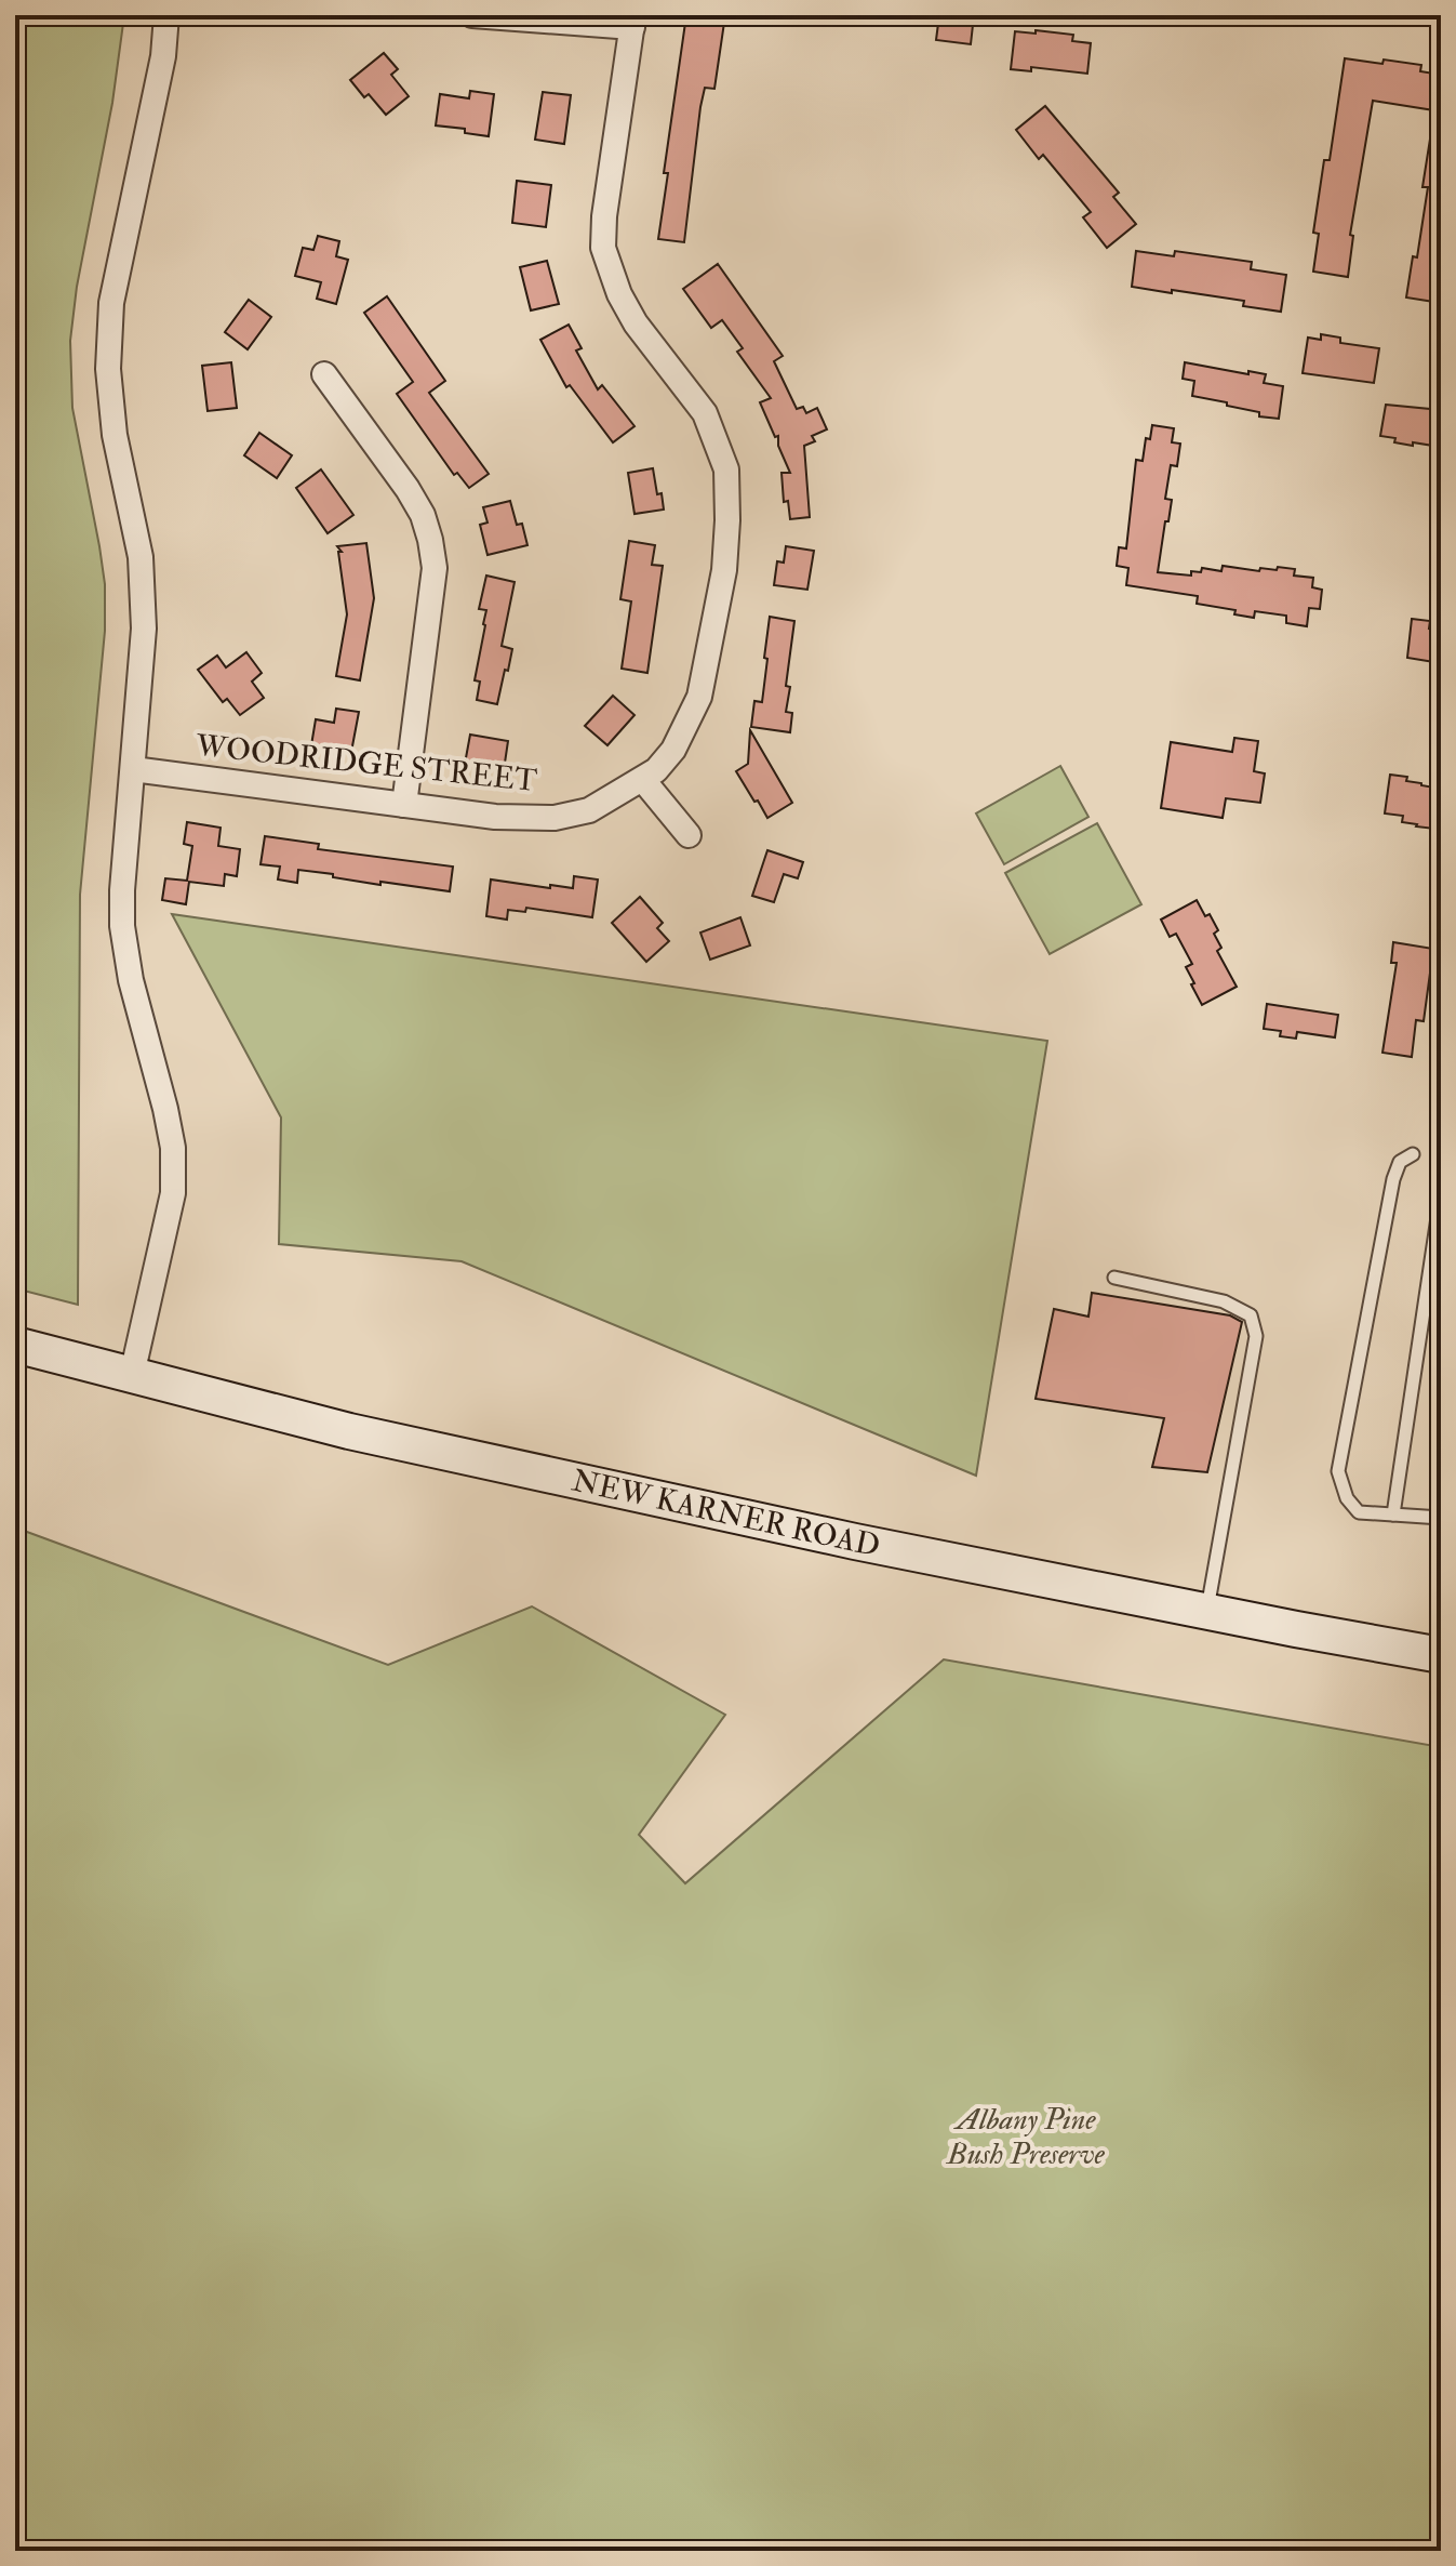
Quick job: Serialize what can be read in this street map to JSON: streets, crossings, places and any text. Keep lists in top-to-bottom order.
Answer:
{
  "streets": {
    "main road": ["NEW KARNER ROAD"],
    "street": ["WOODRIDGE STREET"]
  },
  "parks": ["Albany Pine Bush Preserve"]
}
